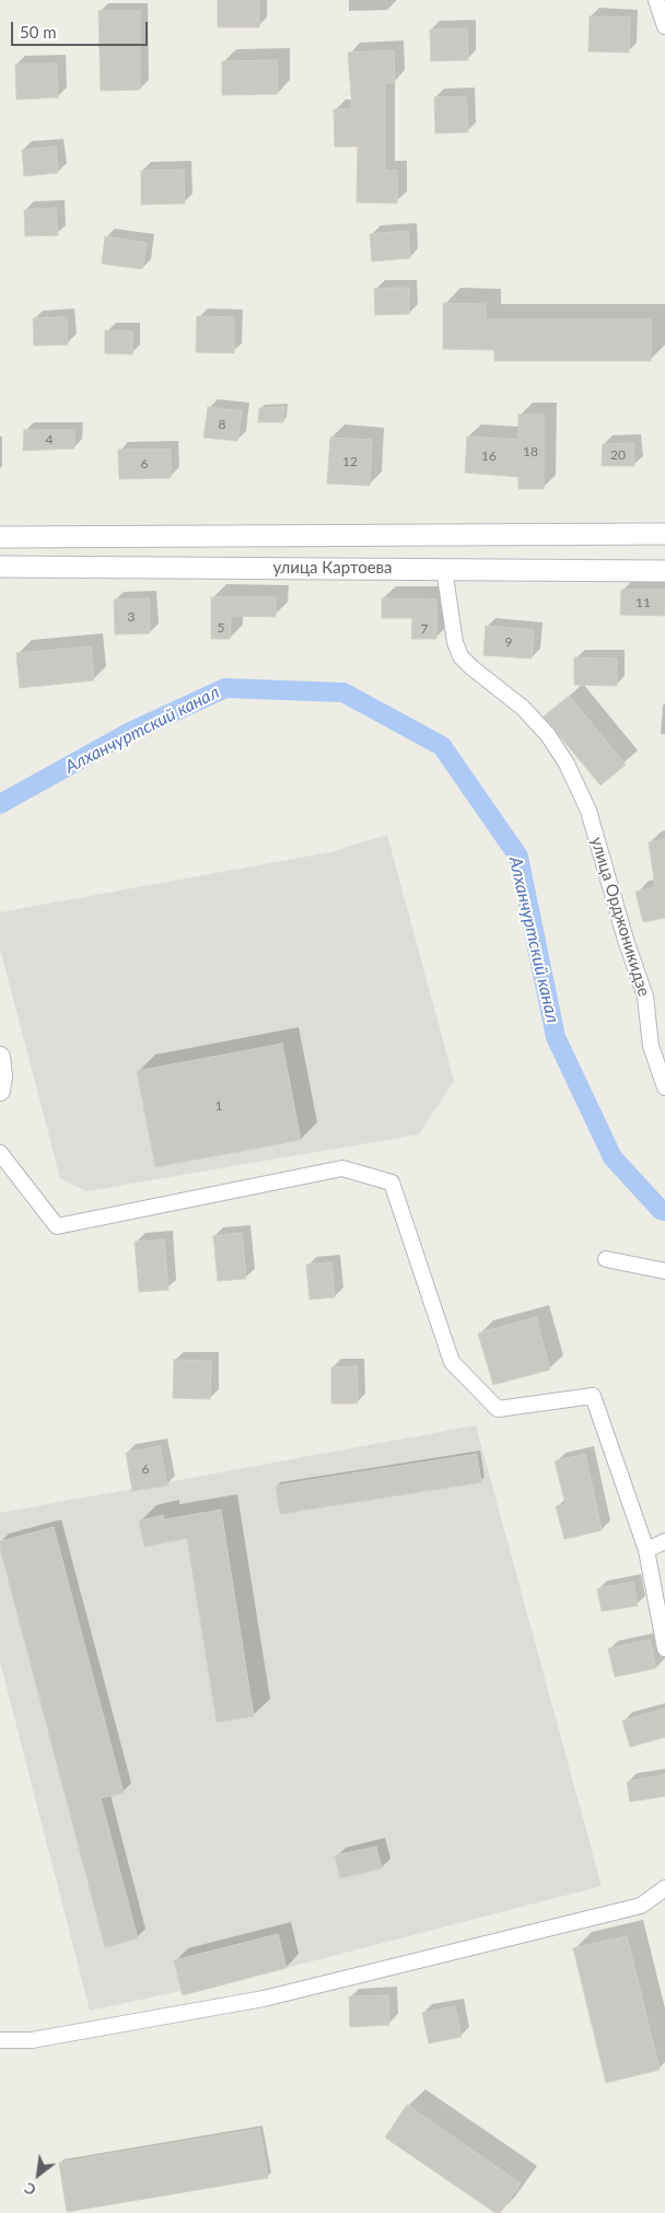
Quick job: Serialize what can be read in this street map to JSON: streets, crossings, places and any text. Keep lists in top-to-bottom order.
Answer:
{
  "streets": {
    "main road": ["улица Картоева"],
    "street": ["улица Орджоникидзе"]
  },
  "crossings": [
    ["улица Картоева", "улица Орджоникидзе"]
  ],
  "water": ["Алханчуртский канал"],
  "house_numbers": [
    "8",
    "4",
    "18",
    "20",
    "16",
    "12",
    "6",
    "11",
    "3",
    "5",
    "7",
    "9",
    "1",
    "6"
  ],
  "scale_bar": "50 m",
  "north": "bottom left"
}
